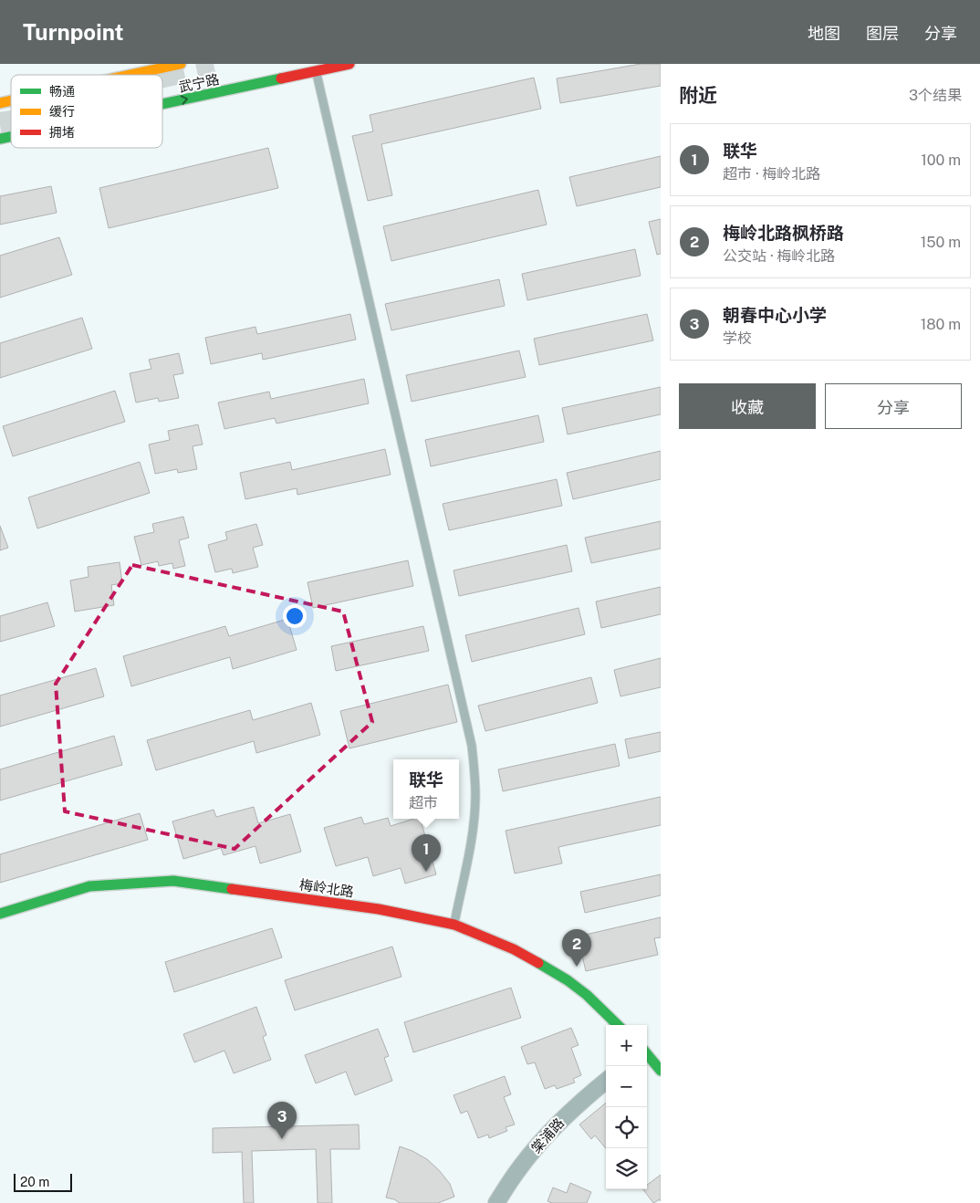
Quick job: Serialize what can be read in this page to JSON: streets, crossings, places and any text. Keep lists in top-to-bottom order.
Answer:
{
  "streets": {
    "street": ["武宁路", "梅岭北路", "棠浦路"]
  },
  "one_way": ["武宁路"],
  "legend": ["畅通", "缓行", "拥堵"],
  "scale_bar": "20 m",
  "page": {
    "header": "Turnpoint",
    "nav": ["地图", "图层", "分享"],
    "heading": ["附近", "3个结果"],
    "list": [
      {
        "mark": "1",
        "name": "联华",
        "note": "超市 · 梅岭北路",
        "value": "100 m"
      },
      {
        "mark": "2",
        "name": "梅岭北路枫桥路",
        "note": "公交站 · 梅岭北路",
        "value": "150 m"
      },
      {
        "mark": "3",
        "name": "朝春中心小学",
        "note": "学校",
        "value": "180 m"
      }
    ],
    "buttons": ["收藏", "分享"],
    "popup": ["联华", "超市"],
    "pins": ["1", "2", "3"],
    "map_buttons": ["+", "−"],
    "scale": "20 m"
  }
}
